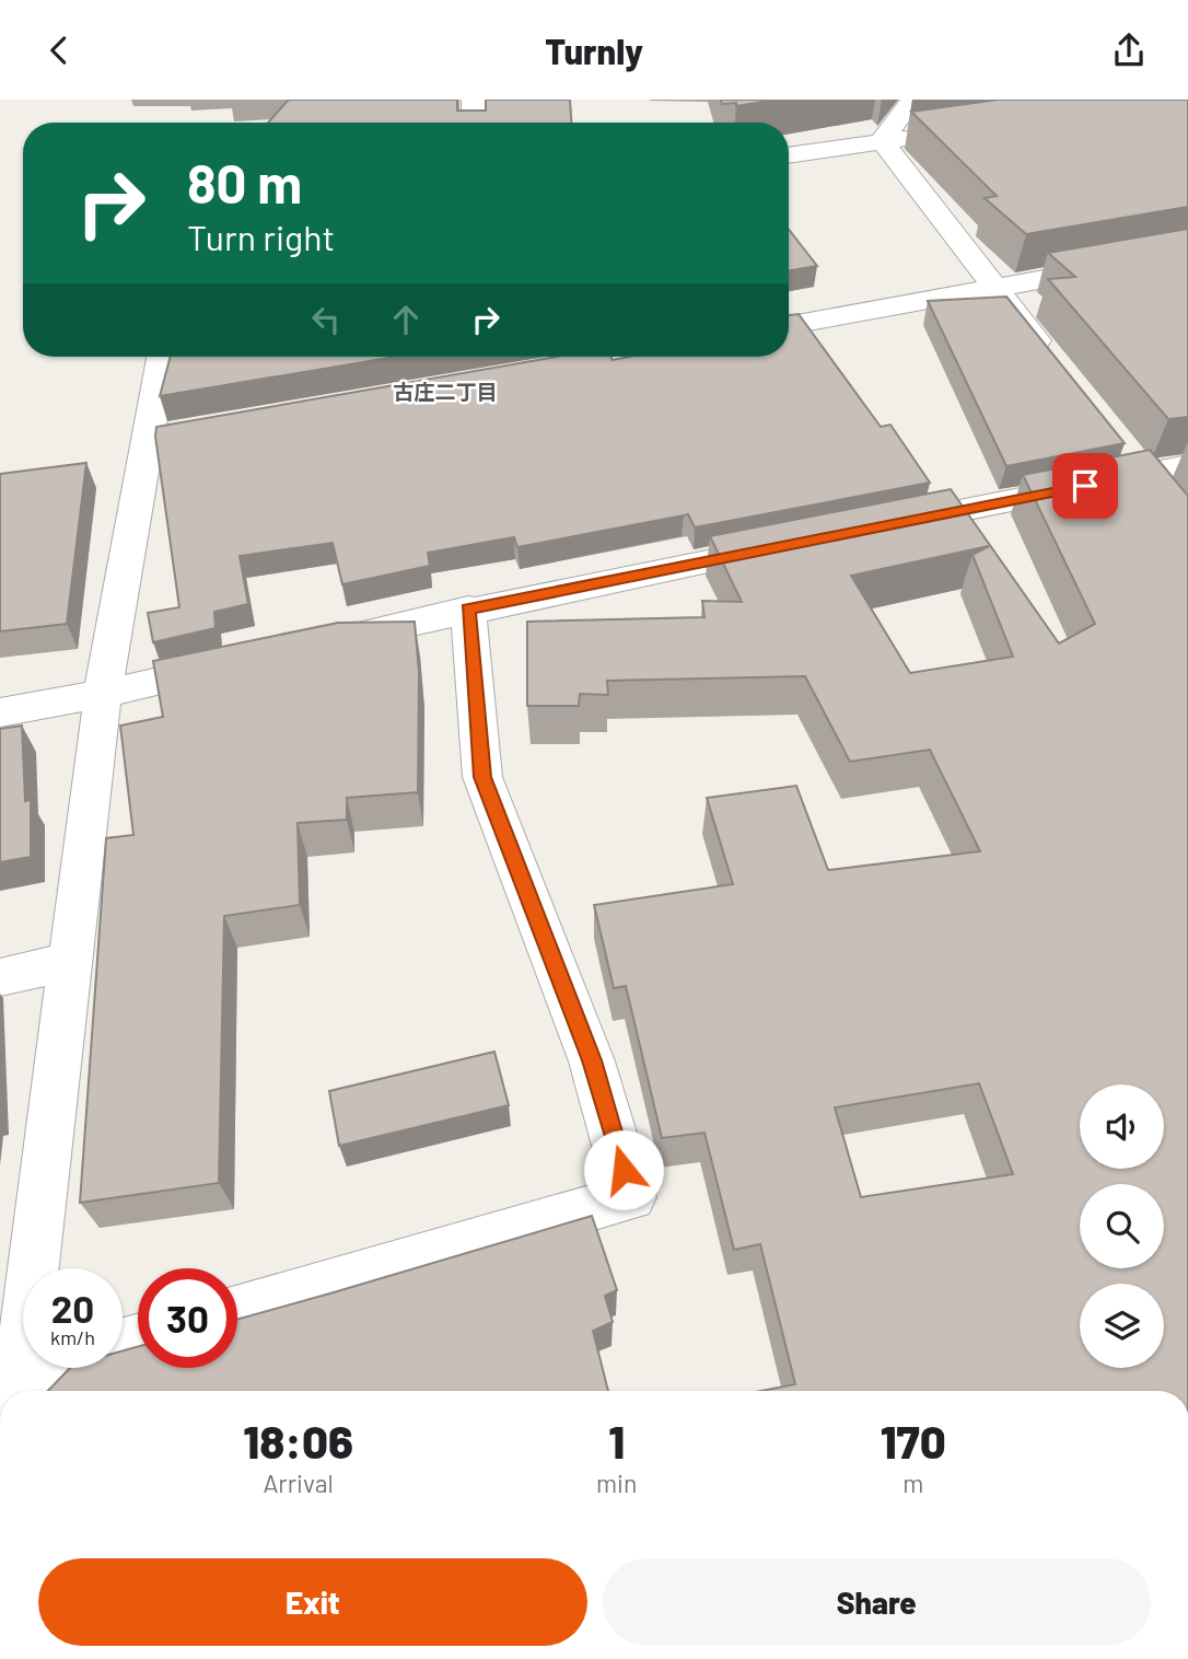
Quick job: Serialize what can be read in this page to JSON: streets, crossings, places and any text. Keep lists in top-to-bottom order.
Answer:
{
  "districts": ["古庄二丁目"],
  "page": {
    "header": "Turnly",
    "turn": ["80 m", "Turn right"],
    "speed": "20 km/h",
    "limit": "30",
    "eta": [
      "18:06",
      "Arrival",
      "1",
      "min",
      "170",
      "m"
    ],
    "buttons": ["Exit", "Share"]
  }
}
